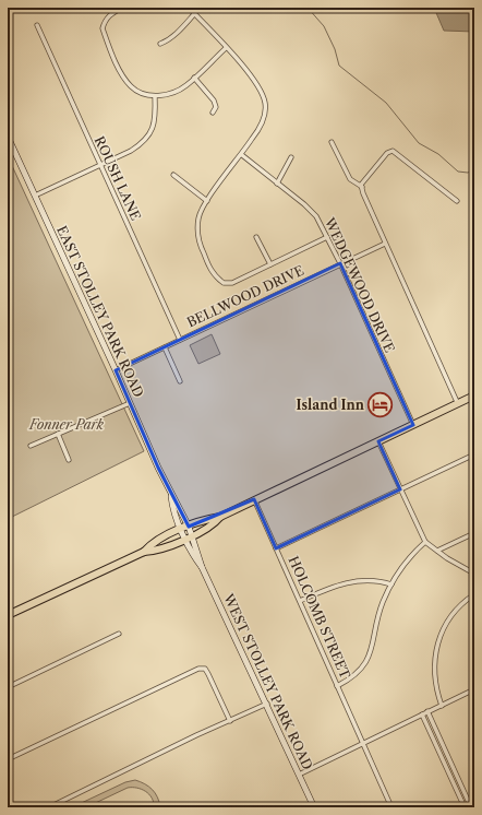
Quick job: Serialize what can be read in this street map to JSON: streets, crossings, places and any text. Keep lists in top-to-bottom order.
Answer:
{
  "streets": {
    "street": [
      "ROUSH LANE",
      "WEDGEWOOD DRIVE",
      "BELLWOOD DRIVE",
      "EAST STOLLEY PARK ROAD",
      "HOLCOMB STREET",
      "WEST STOLLEY PARK ROAD"
    ]
  },
  "crossings": [
    ["ROUSH LANE", "BELLWOOD DRIVE"],
    ["WEDGEWOOD DRIVE", "BELLWOOD DRIVE"],
    ["BELLWOOD DRIVE", "EAST STOLLEY PARK ROAD"],
    ["EAST STOLLEY PARK ROAD", "WEST STOLLEY PARK ROAD"]
  ],
  "parks": ["Fonner Park"],
  "places": {
    "hotel": ["Island Inn"]
  }
}
